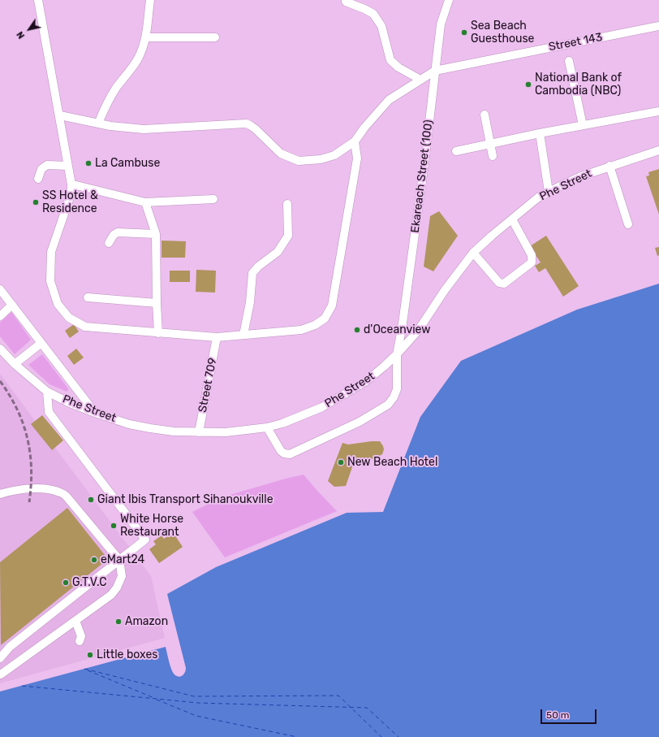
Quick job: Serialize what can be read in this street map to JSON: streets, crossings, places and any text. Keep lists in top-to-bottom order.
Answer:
{
  "streets": {
    "street": [
      "Street 143",
      "Ekareach Street (100)",
      "Phe Street",
      "Street 709"
    ]
  },
  "crossings": [
    ["Street 143", "Ekareach Street (100)"],
    ["Ekareach Street (100)", "Phe Street"],
    ["Phe Street", "Street 709"]
  ],
  "places": [
    "Sea Beach Guesthouse",
    "National Bank of Cambodia (NBC)",
    "La Cambuse",
    "SS Hotel & Residence",
    "d'Oceanview",
    "New Beach Hotel",
    "Giant Ibis Transport Sihanoukville",
    "White Horse Restaurant",
    "eMart24",
    "G.T.V.C",
    "Amazon",
    "Little boxes"
  ],
  "scale_bar": "50 m",
  "north": "bottom left"
}
